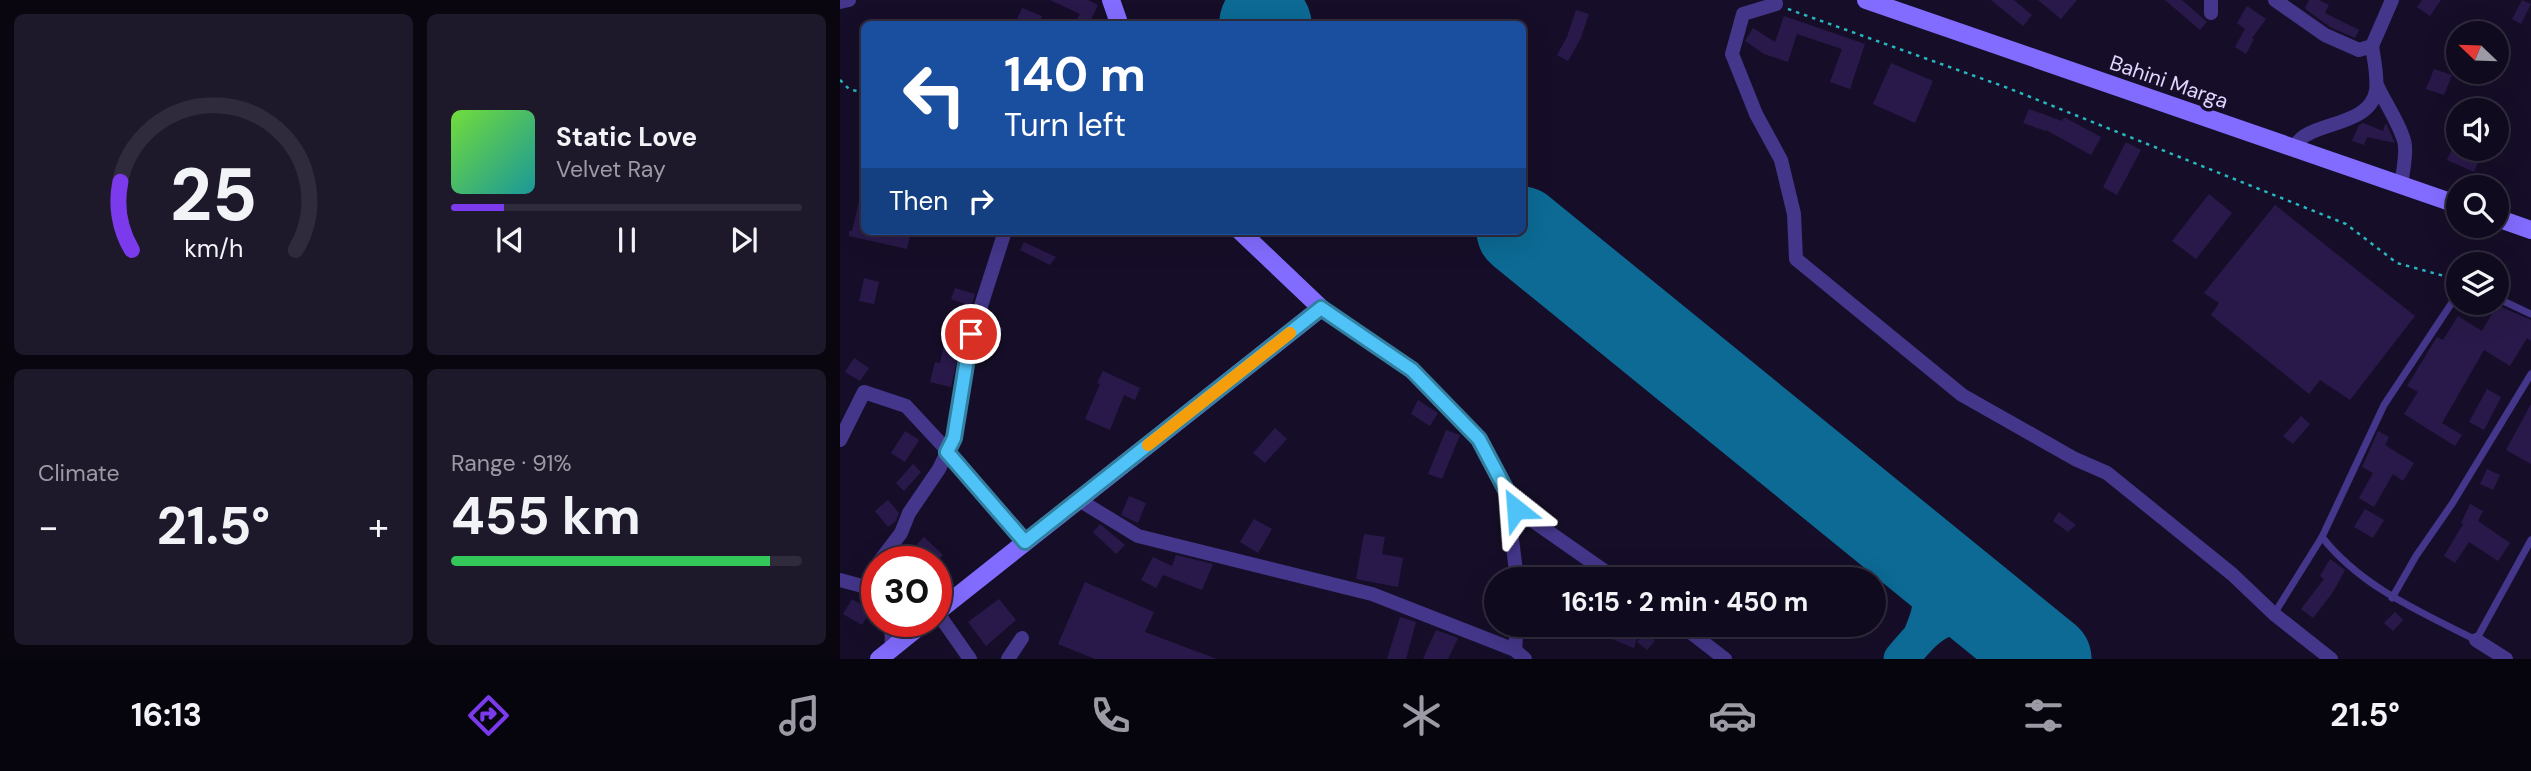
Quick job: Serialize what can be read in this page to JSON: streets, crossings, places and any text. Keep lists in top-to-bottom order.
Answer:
{
  "streets": {
    "street": ["Bahini Marga"]
  },
  "north": "top left",
  "page": {
    "turn": ["140 m", "Turn left"],
    "song": ["Static Love", "Velvet Ray"],
    "then": "Then",
    "tile": [
      "Climate",
      ["Range · 91%", "455 km"]
    ],
    "heat": ["−", "21.5°", "+"],
    "limit": "30",
    "trip": "16:15 · 2 min · 450 m",
    "tabs": ["16:13", "21.5°"],
    "gauge": ["25", "km/h"]
  }
}
